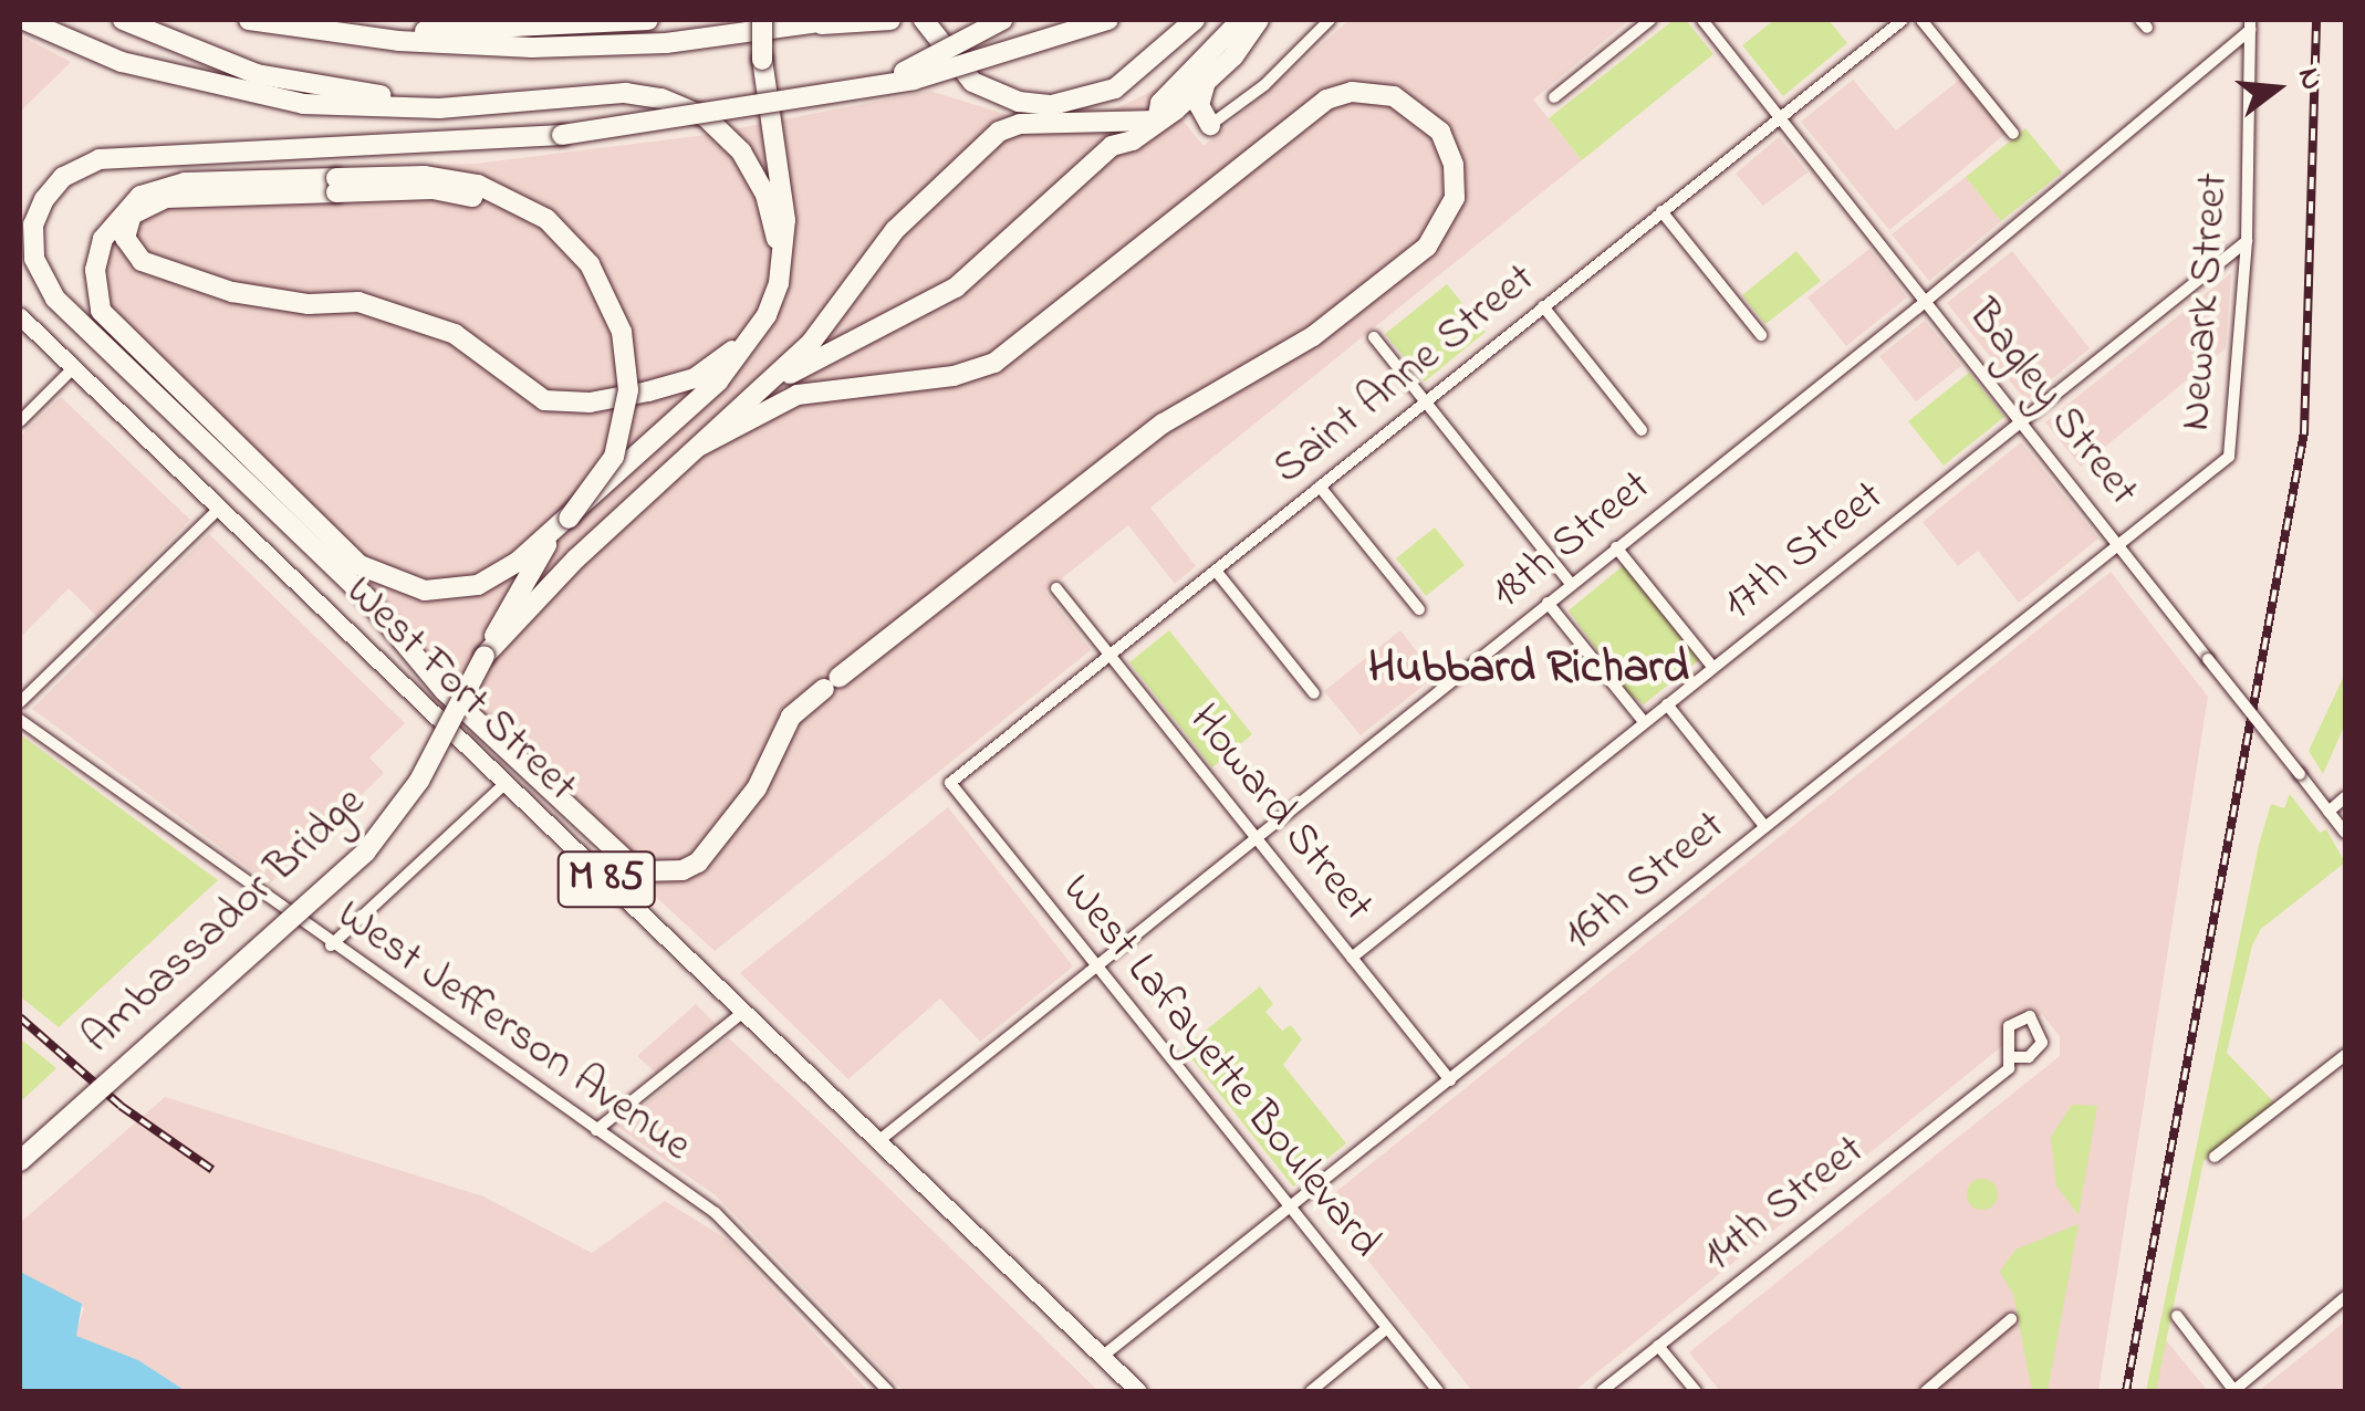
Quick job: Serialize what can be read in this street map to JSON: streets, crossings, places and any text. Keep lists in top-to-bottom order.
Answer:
{
  "streets": {
    "highway": ["Ambassador Bridge"],
    "main road": ["West Fort Street", "M 85"],
    "street": [
      "Newark Street",
      "Saint Anne Street",
      "Bagley Street",
      "18th Street",
      "17th Street",
      "Howard Street",
      "16th Street",
      "West Jefferson Avenue",
      "West Lafayette Boulevard",
      "14th Street"
    ]
  },
  "crossings": [
    ["Newark Street", "18th Street"],
    ["Newark Street", "17th Street"],
    ["Newark Street", "16th Street"],
    ["Saint Anne Street", "Bagley Street"],
    ["Saint Anne Street", "Howard Street"],
    ["Saint Anne Street", "West Lafayette Boulevard"],
    ["Bagley Street", "18th Street"],
    ["Bagley Street", "17th Street"],
    ["Bagley Street", "16th Street"],
    ["18th Street", "West Fort Street"],
    ["18th Street", "Howard Street"],
    ["18th Street", "West Lafayette Boulevard"],
    ["17th Street", "Howard Street"],
    ["West Fort Street", "16th Street"],
    ["Howard Street", "16th Street"],
    ["16th Street", "West Lafayette Boulevard"]
  ],
  "districts": ["Hubbard Richard"],
  "north": "right"
}
